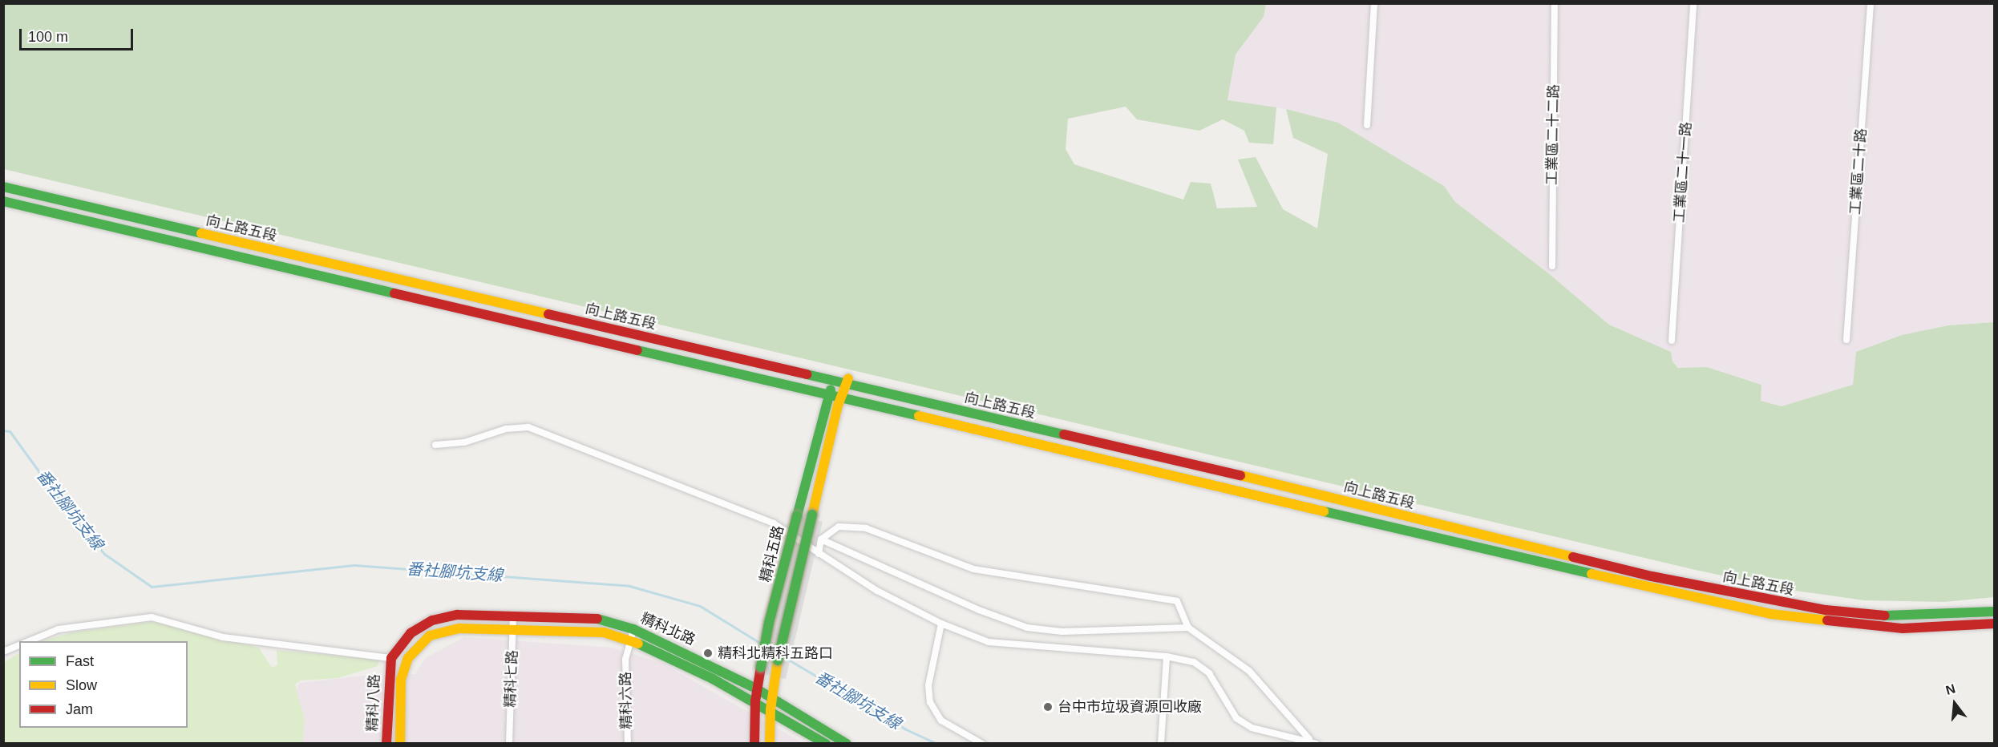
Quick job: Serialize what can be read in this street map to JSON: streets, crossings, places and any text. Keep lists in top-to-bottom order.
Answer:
{
  "streets": {
    "main road": [
      "向上路五段",
      "精科五路",
      "精科北路",
      "精科八路"
    ],
    "street": [
      "工業區二十二路",
      "工業區二十路",
      "工業區二十一路",
      "精科七路",
      "精科六路"
    ]
  },
  "crossings": [
    ["向上路五段", "精科五路"],
    ["精科五路", "精科北路"],
    ["精科北路", "精科七路"],
    ["精科北路", "精科六路"],
    ["精科北路", "精科八路"],
    ["精科七路", "精科八路"]
  ],
  "water": ["番社腳坑支線"],
  "places": ["精科北精科五路口", "台中市垃圾資源回收廠"],
  "legend": ["Fast", "Slow", "Jam"],
  "scale_bar": "100 m",
  "north": "top"
}
